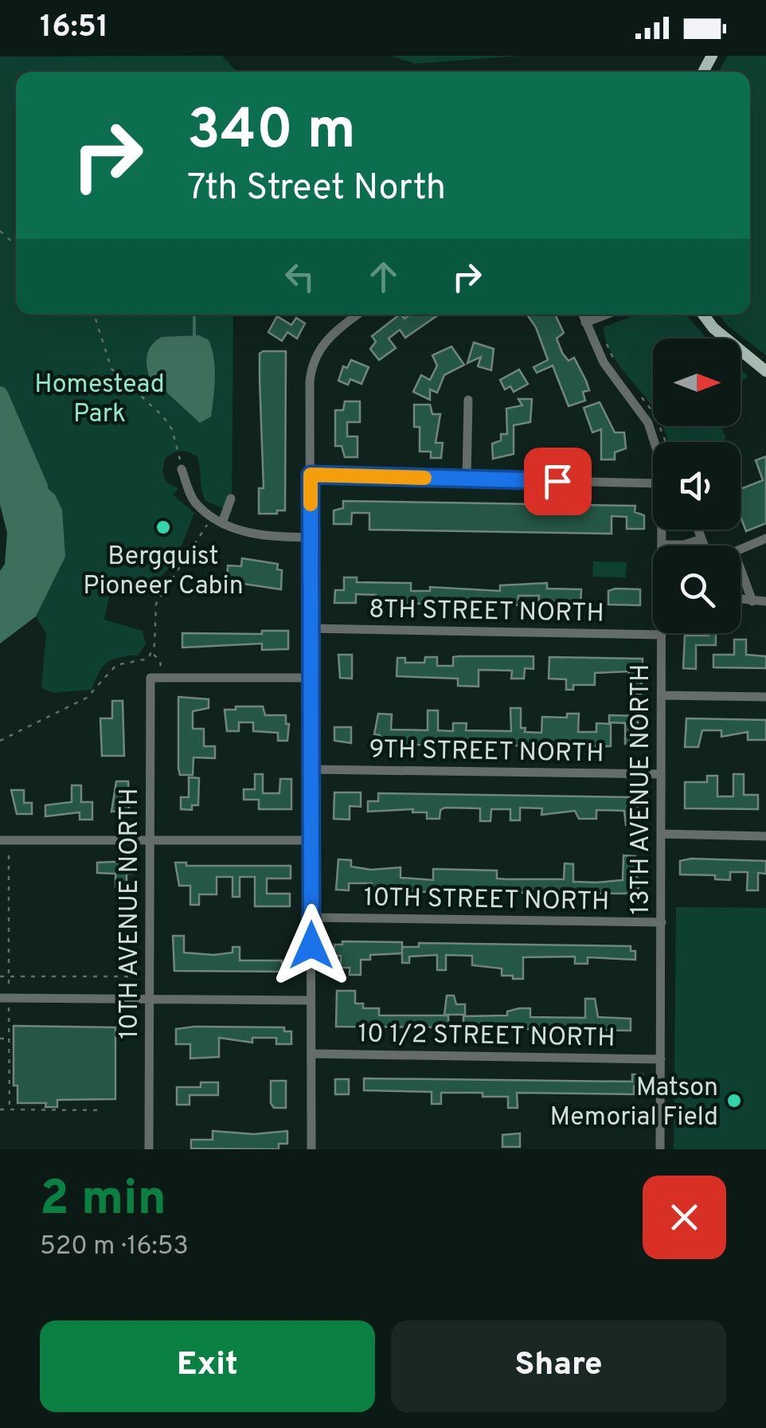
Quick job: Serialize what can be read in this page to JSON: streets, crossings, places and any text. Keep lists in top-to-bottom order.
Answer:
{
  "streets": {
    "street": [
      "8TH STREET NORTH",
      "9TH STREET NORTH",
      "13TH AVENUE NORTH",
      "10TH STREET NORTH",
      "10TH AVENUE NORTH",
      "10 1/2 STREET NORTH"
    ]
  },
  "crossings": [
    ["8TH STREET NORTH", "13TH AVENUE NORTH"],
    ["9TH STREET NORTH", "13TH AVENUE NORTH"],
    ["13TH AVENUE NORTH", "10TH STREET NORTH"],
    ["13TH AVENUE NORTH", "10 1/2 STREET NORTH"]
  ],
  "parks": ["Homestead Park"],
  "places": ["Bergquist Pioneer Cabin", "Matson Memorial Field"],
  "north": "right",
  "page": {
    "status": "16:51",
    "turn": ["340 m", "7th Street North"],
    "heading": ["2 min", "520 m · 16:53"],
    "buttons": ["Exit", "Share"]
  }
}
